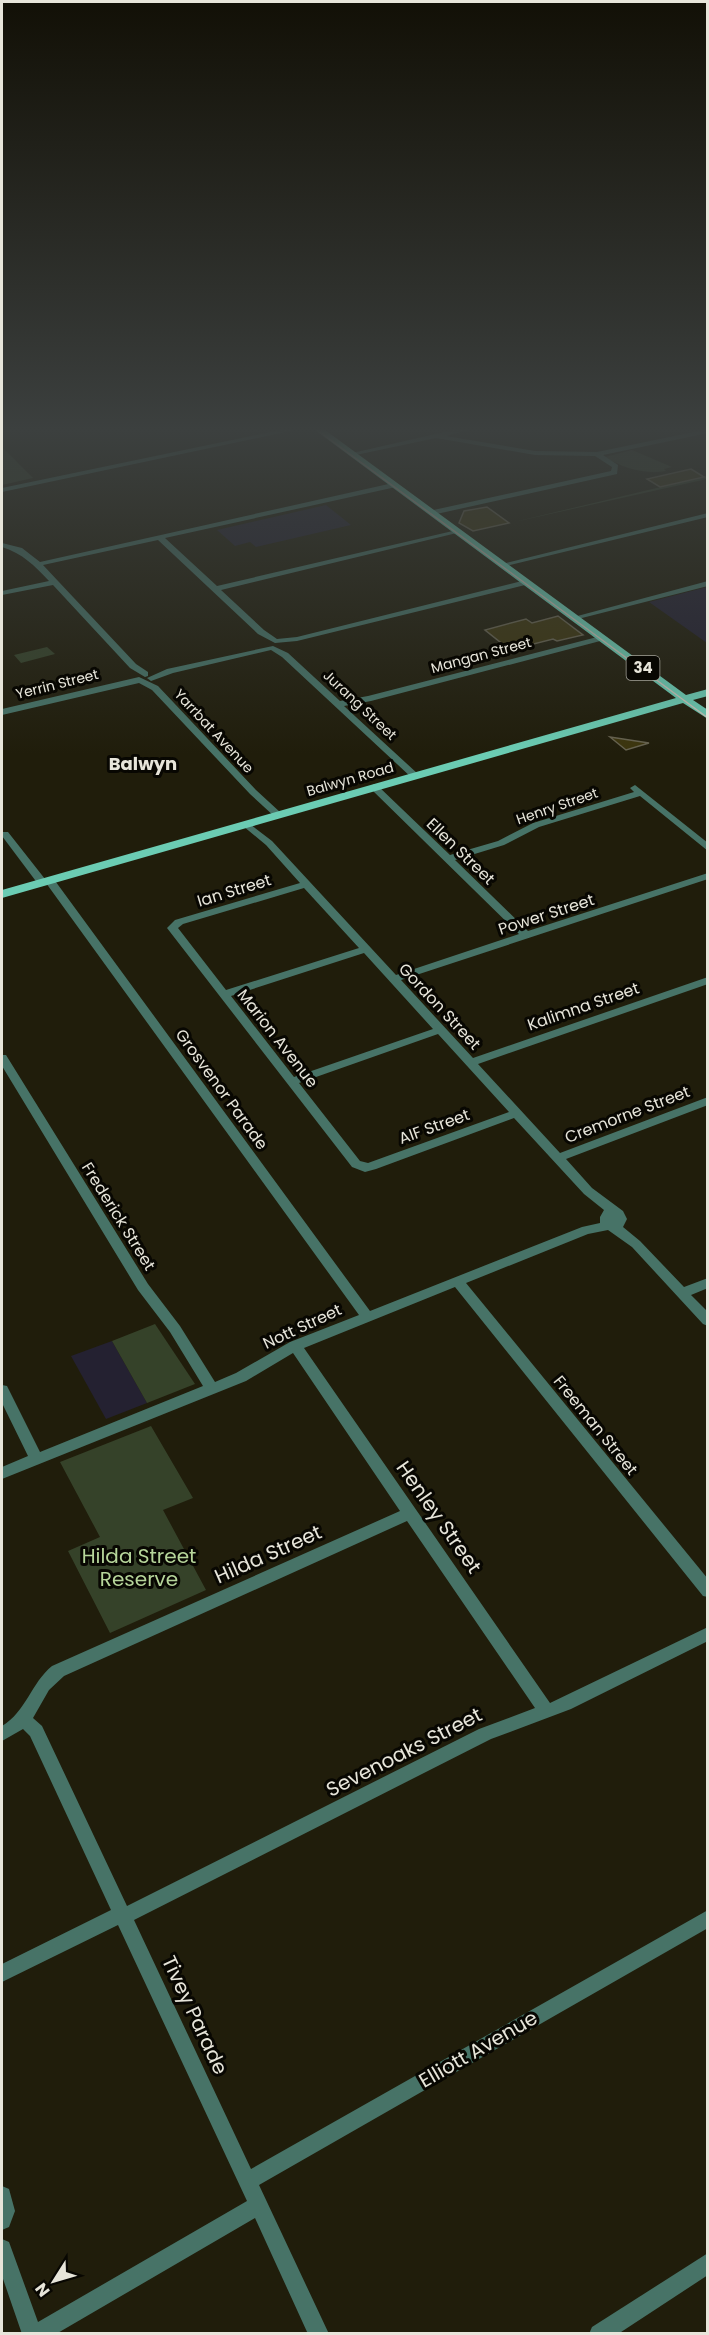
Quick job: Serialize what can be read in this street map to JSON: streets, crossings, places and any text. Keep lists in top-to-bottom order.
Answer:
{
  "streets": {
    "main road": ["34", "Balwyn Road"],
    "street": [
      "Mangan Street",
      "Yerrin Street",
      "Jurang Street",
      "Yarrbat Avenue",
      "Henry Street",
      "Ellen Street",
      "Ian Street",
      "Power Street",
      "Gordon Street",
      "Kalimna Street",
      "Marion Avenue",
      "Grosvenor Parade",
      "Cremorne Street",
      "AIF Street",
      "Frederick Street",
      "Nott Street",
      "Freeman Street",
      "Henley Street",
      "Hilda Street",
      "Sevenoaks Street",
      "Tivey Parade",
      "Elliott Avenue"
    ]
  },
  "crossings": [
    ["Mangan Street", "34"],
    ["Mangan Street", "Jurang Street"],
    ["34", "Yerrin Street"],
    ["34", "Balwyn Road"],
    ["Yerrin Street", "Jurang Street"],
    ["Yerrin Street", "Yarrbat Avenue"],
    ["Jurang Street", "Balwyn Road"],
    ["Yarrbat Avenue", "Balwyn Road"],
    ["Balwyn Road", "Ellen Street"],
    ["Balwyn Road", "Gordon Street"],
    ["Balwyn Road", "Grosvenor Parade"],
    ["Henry Street", "Ellen Street"],
    ["Ellen Street", "Power Street"],
    ["Ian Street", "Gordon Street"],
    ["Ian Street", "Marion Avenue"],
    ["Power Street", "Gordon Street"],
    ["Gordon Street", "Kalimna Street"],
    ["Gordon Street", "Cremorne Street"],
    ["Gordon Street", "AIF Street"],
    ["Gordon Street", "Nott Street"],
    ["Marion Avenue", "AIF Street"],
    ["Grosvenor Parade", "Nott Street"],
    ["Frederick Street", "Nott Street"],
    ["Nott Street", "Freeman Street"],
    ["Nott Street", "Henley Street"],
    ["Henley Street", "Hilda Street"],
    ["Henley Street", "Sevenoaks Street"],
    ["Hilda Street", "Tivey Parade"],
    ["Sevenoaks Street", "Tivey Parade"],
    ["Tivey Parade", "Elliott Avenue"]
  ],
  "districts": ["Balwyn"],
  "parks": ["Hilda Street Reserve"],
  "north": "bottom left"
}
